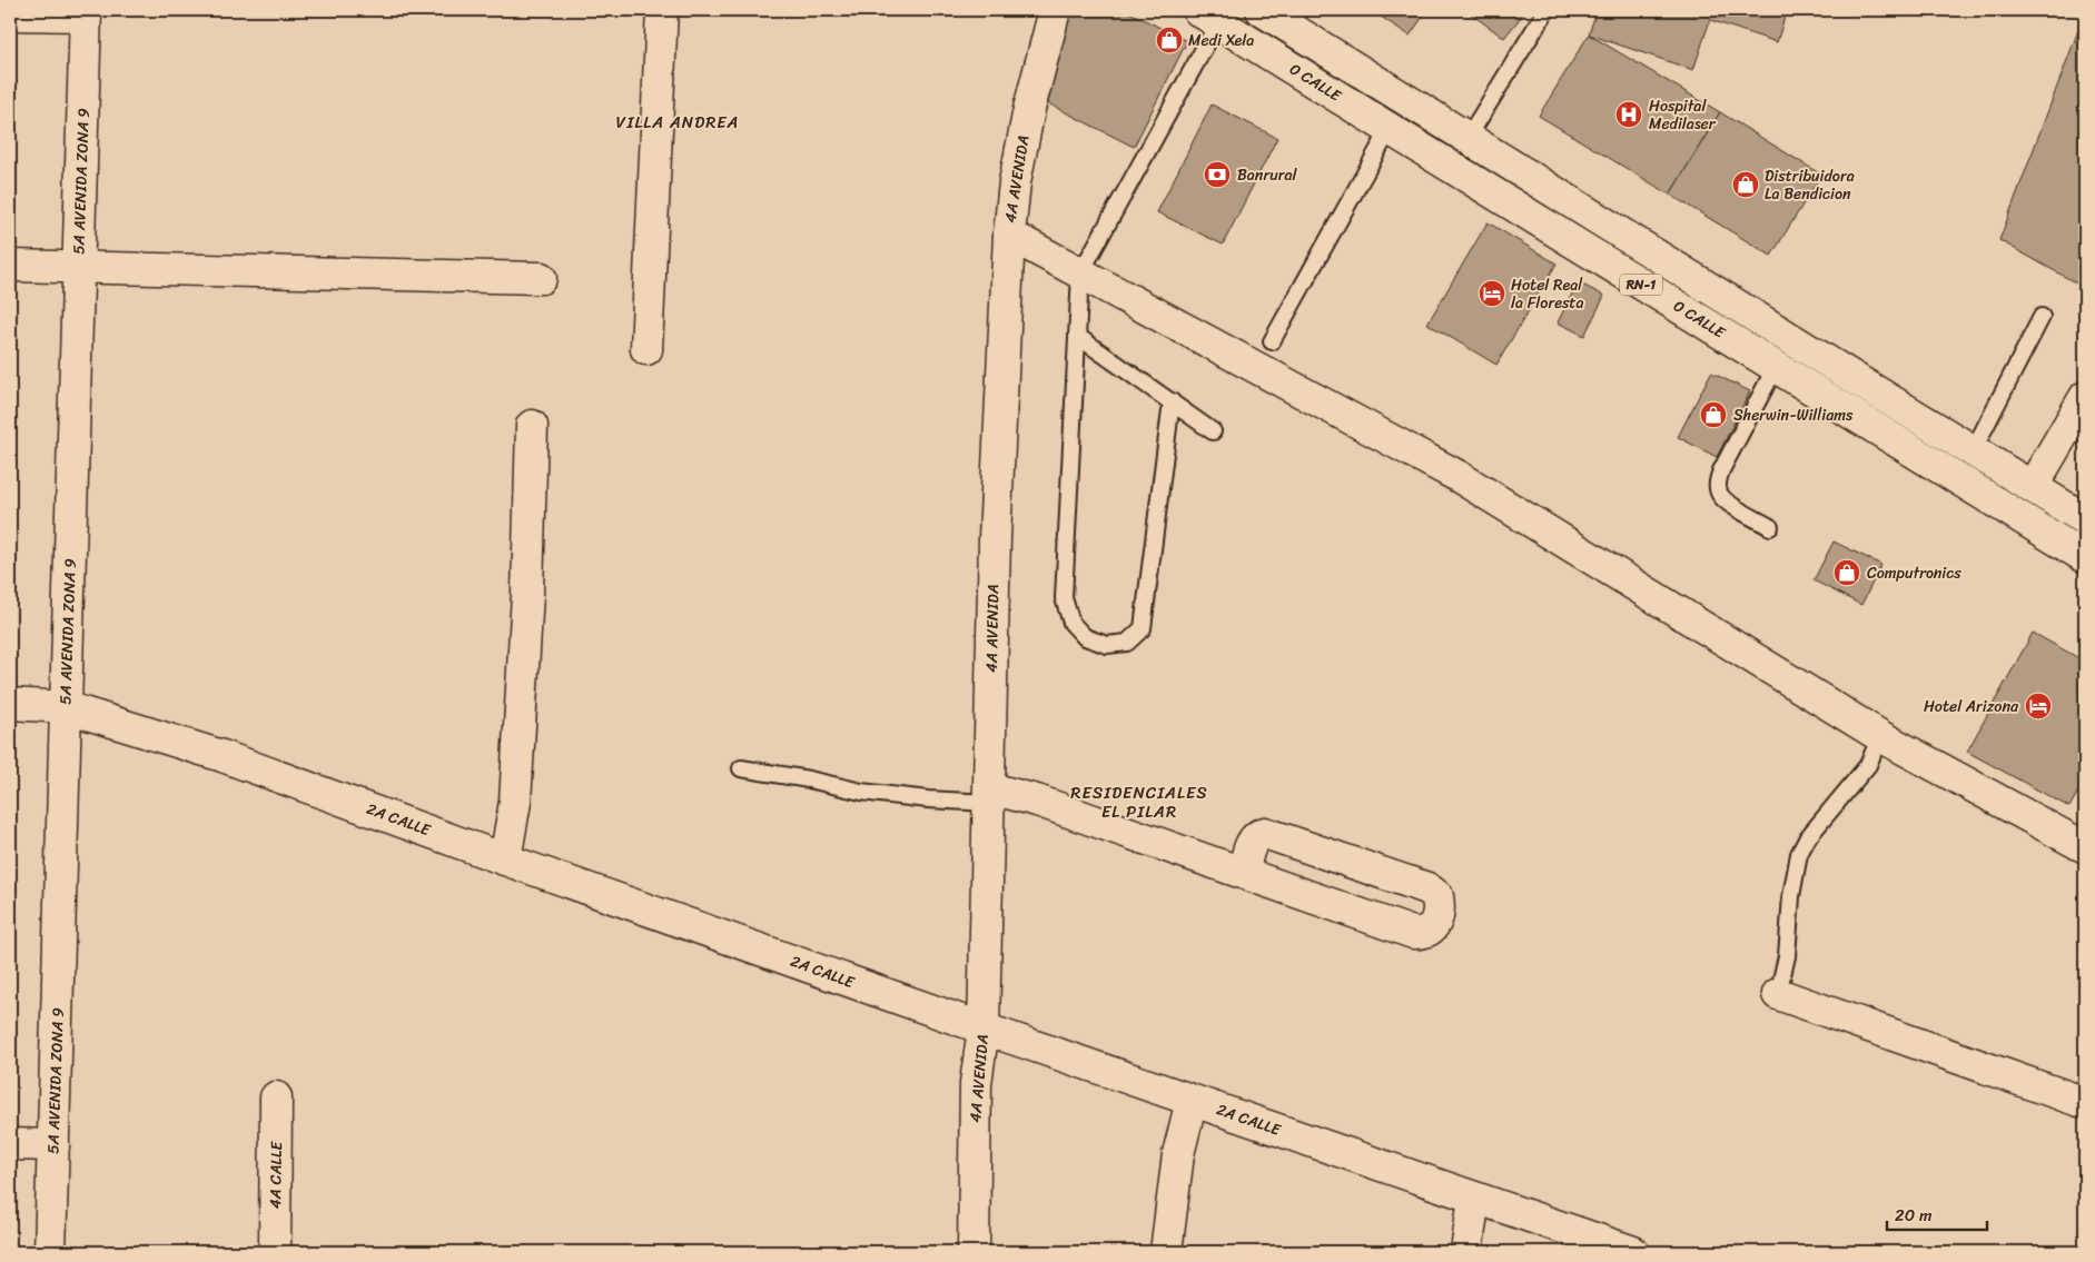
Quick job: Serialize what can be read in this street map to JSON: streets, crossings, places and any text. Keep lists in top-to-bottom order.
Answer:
{
  "streets": {
    "street": [
      "0 CALLE",
      "4A AVENIDA",
      "5A AVENIDA ZONA 9",
      "RN-1",
      "2A CALLE",
      "4A CALLE"
    ]
  },
  "crossings": [
    ["4A AVENIDA", "2A CALLE"],
    ["5A AVENIDA ZONA 9", "2A CALLE"]
  ],
  "districts": ["VILLA ANDREA", "RESIDENCIALES EL PILAR"],
  "places": {
    "shop": [
      "Medi Xela",
      "Distribuidora La Bendicion",
      "Sherwin-Williams",
      "Computronics"
    ],
    "hospital": ["Hospital Medilaser"],
    "bank": ["Banrural"],
    "hotel": ["Hotel Real la Floresta", "Hotel Arizona"]
  },
  "scale_bar": "20 m"
}
